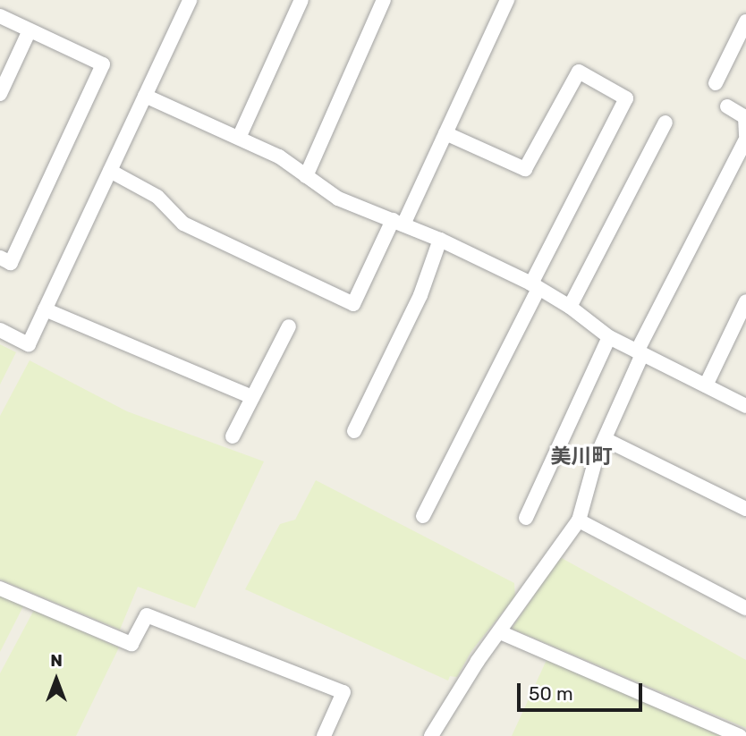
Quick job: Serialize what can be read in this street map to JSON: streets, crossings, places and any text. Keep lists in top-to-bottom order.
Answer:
{
  "districts": ["美川町"],
  "scale_bar": "50 m",
  "north": "top"
}
